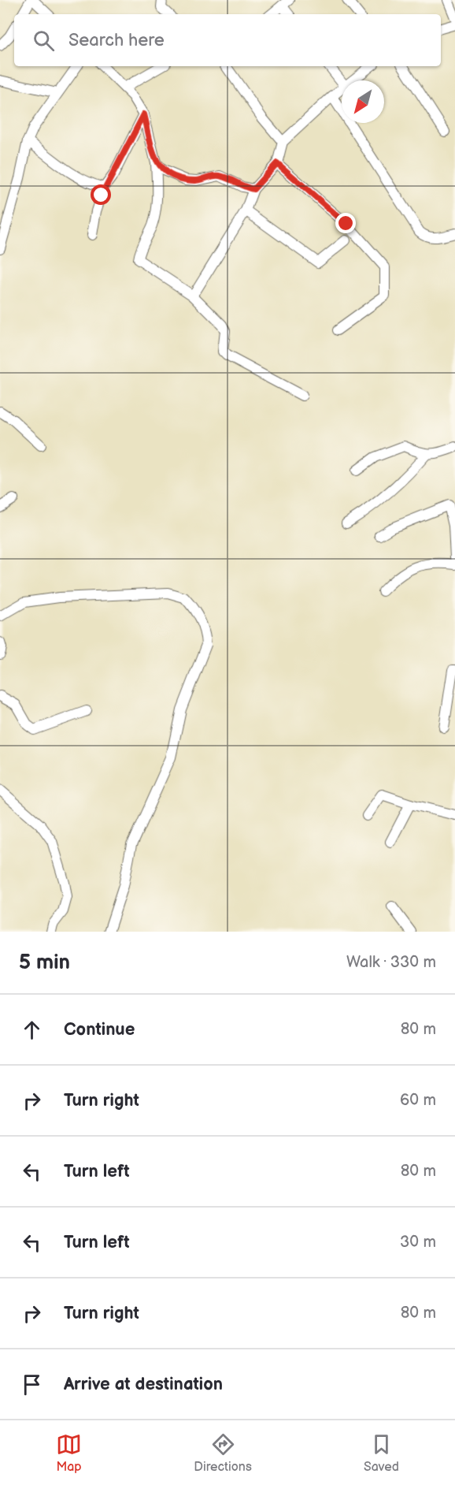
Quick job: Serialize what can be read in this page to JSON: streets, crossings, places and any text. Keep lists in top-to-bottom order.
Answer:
{
  "north": "bottom left",
  "page": {
    "search": "Search here",
    "heading": ["5 min", "Walk · 330 m"],
    "list": [
      ["Continue", "80 m"],
      ["Turn right", "60 m"],
      ["Turn left", "80 m"],
      ["Turn left", "30 m"],
      ["Turn right", "80 m"],
      "Arrive at destination"
    ],
    "nav": ["Map", "Directions", "Saved"]
  }
}
